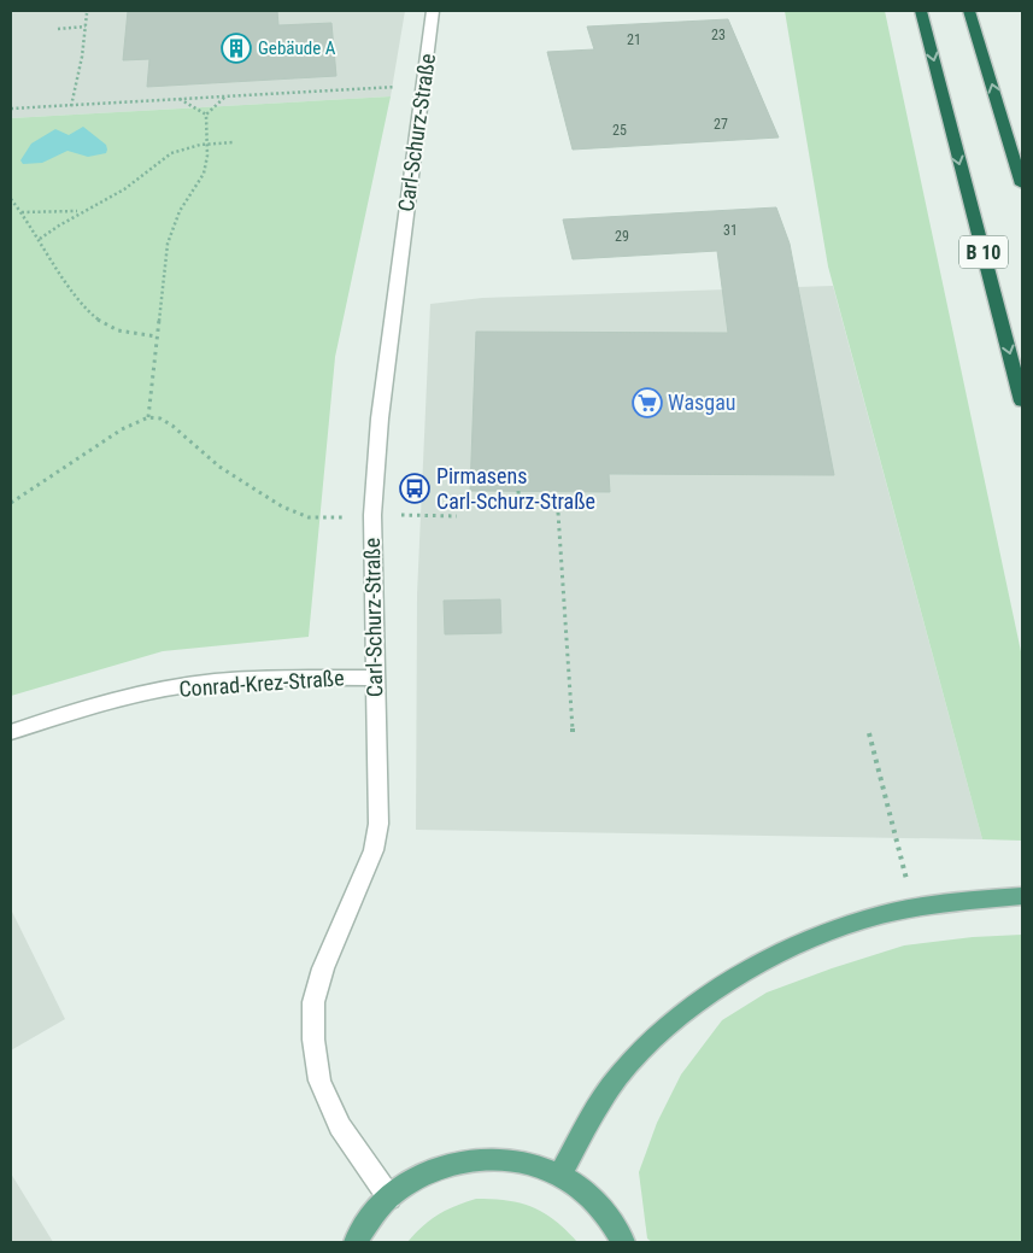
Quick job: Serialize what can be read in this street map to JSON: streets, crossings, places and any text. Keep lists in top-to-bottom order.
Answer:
{
  "streets": {
    "highway": ["B 10"],
    "street": ["Carl-Schurz-Straße", "Conrad-Krez-Straße"]
  },
  "crossings": [
    ["Carl-Schurz-Straße", "Conrad-Krez-Straße"]
  ],
  "places": {
    "building": ["Gebäude A"],
    "supermarket": ["Wasgau"],
    "bus stop": ["Pirmasens Carl-Schurz-Straße"]
  },
  "house_numbers": [
    "23",
    "21",
    "27",
    "25",
    "31",
    "29"
  ]
}
